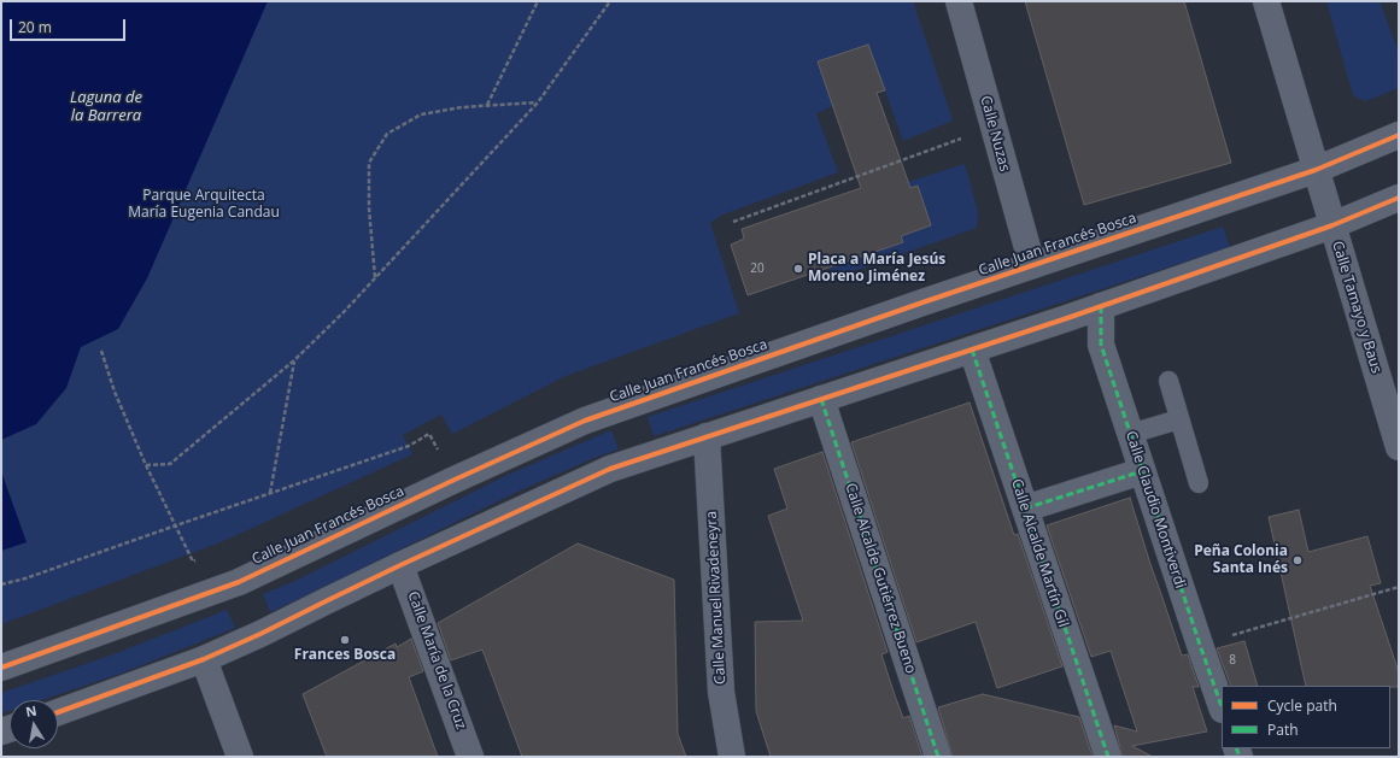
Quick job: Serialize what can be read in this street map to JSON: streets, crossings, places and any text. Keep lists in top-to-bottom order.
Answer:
{
  "streets": {
    "main road": ["Calle Juan Francés Bosca"],
    "street": [
      "Calle Nuzas",
      "Calle Tamayo y Baus",
      "Calle Claudio Montiverdi",
      "Calle Alcalde Martín Gil",
      "Calle Alcalde Gutiérrez Bueno",
      "Calle Manuel Rivadeneyra",
      "Calle María de la Cruz"
    ]
  },
  "crossings": [
    ["Calle Nuzas", "Calle Juan Francés Bosca"],
    ["Calle Juan Francés Bosca", "Calle Tamayo y Baus"]
  ],
  "water": ["Laguna de la Barrera"],
  "parks": ["Parque Arquitecta María Eugenia Candau"],
  "places": ["Placa a María Jesús Moreno Jiménez", "Peña Colonia Santa Inés", "Frances Bosca"],
  "house_numbers": ["20", "8"],
  "legend": ["Cycle path", "Path"],
  "scale_bar": "20 m",
  "north": "top"
}
